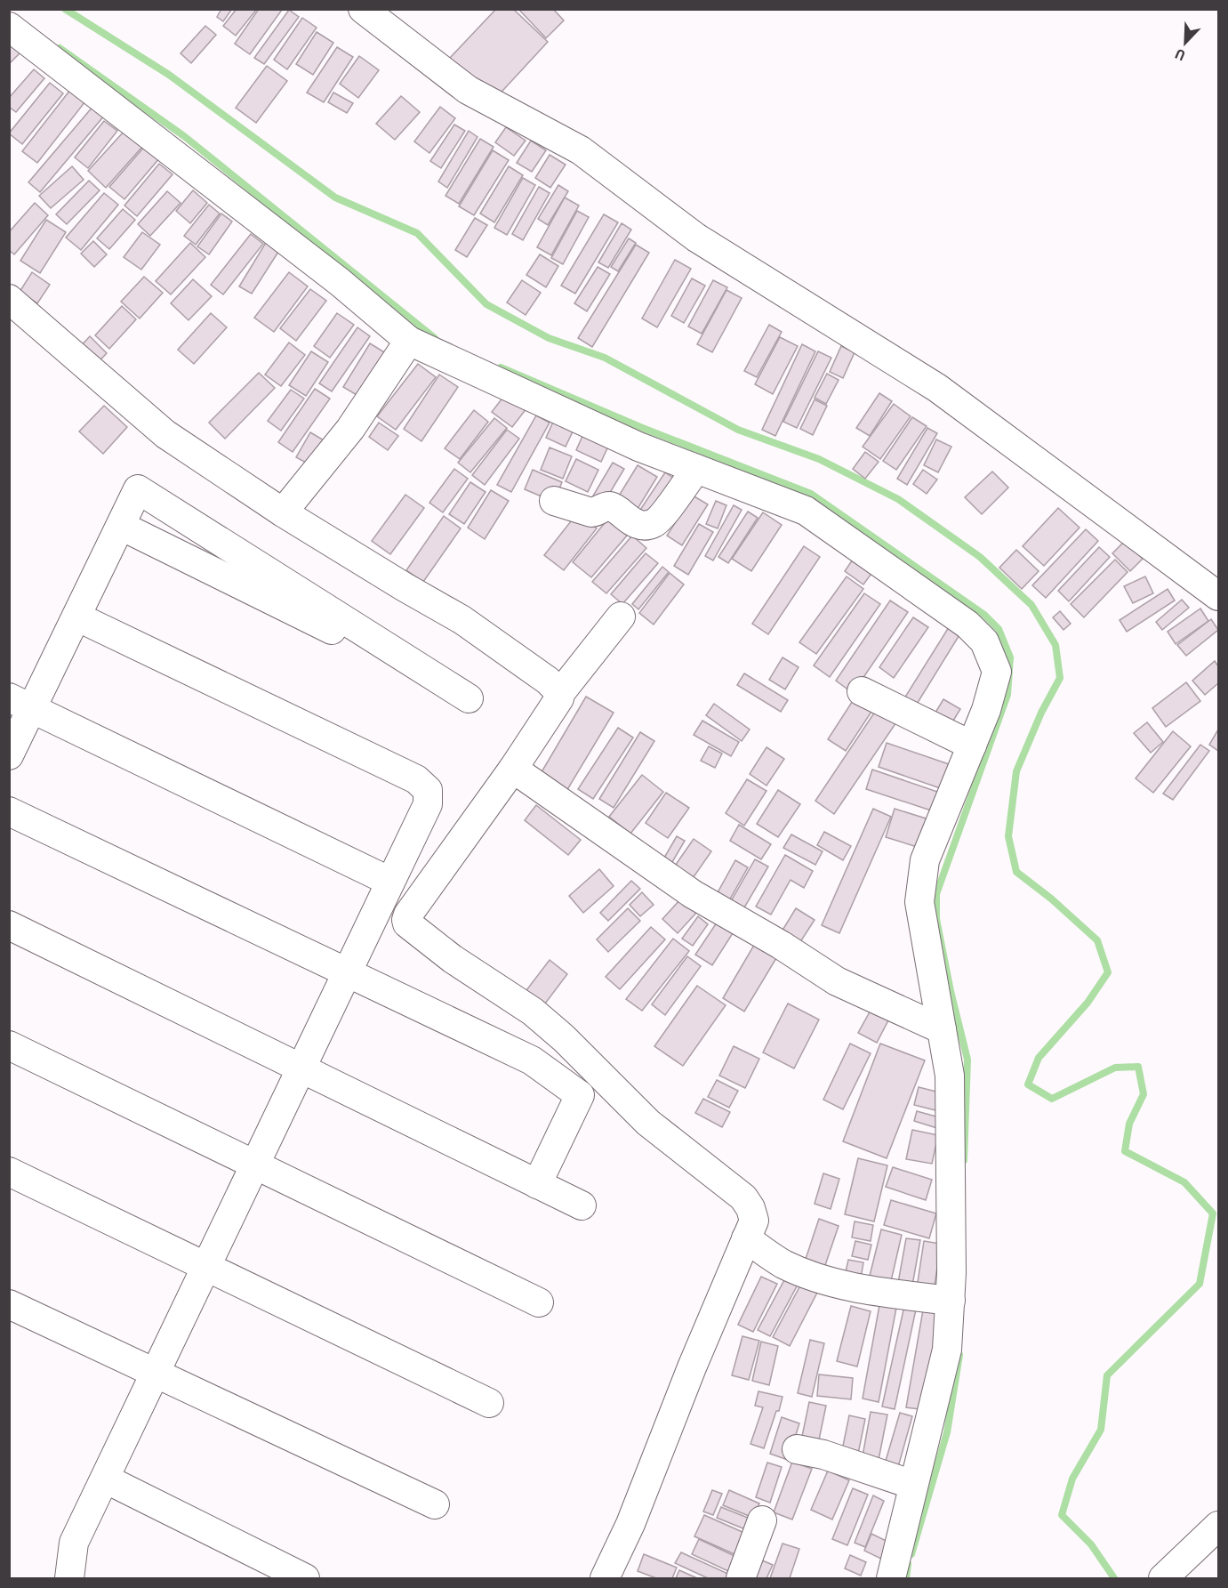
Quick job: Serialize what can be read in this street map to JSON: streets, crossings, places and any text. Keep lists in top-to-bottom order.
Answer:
{
  "north": "bottom left"
}
